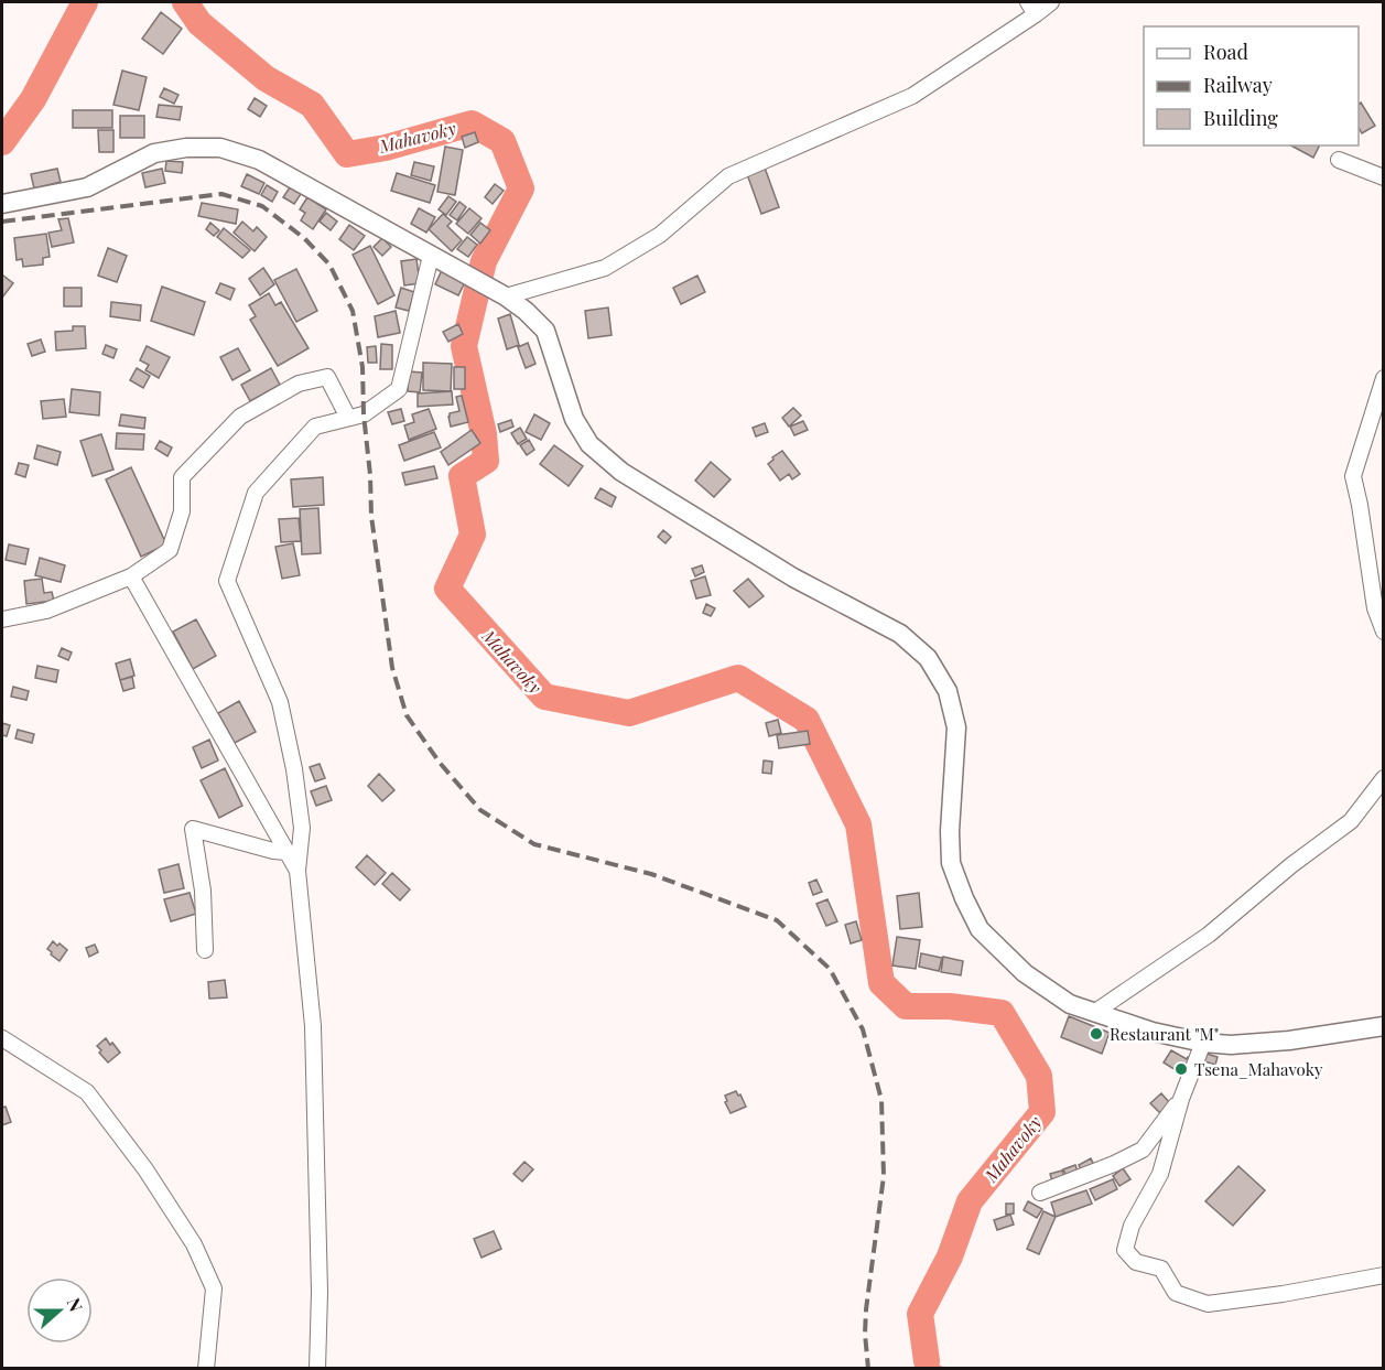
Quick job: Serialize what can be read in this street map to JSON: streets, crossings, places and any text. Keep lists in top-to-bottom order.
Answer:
{
  "water": ["Mahavoky"],
  "places": ["Restaurant \"M\"", "Tsena_Mahavoky"],
  "legend": ["Road", "Railway", "Building"],
  "north": "right"
}
